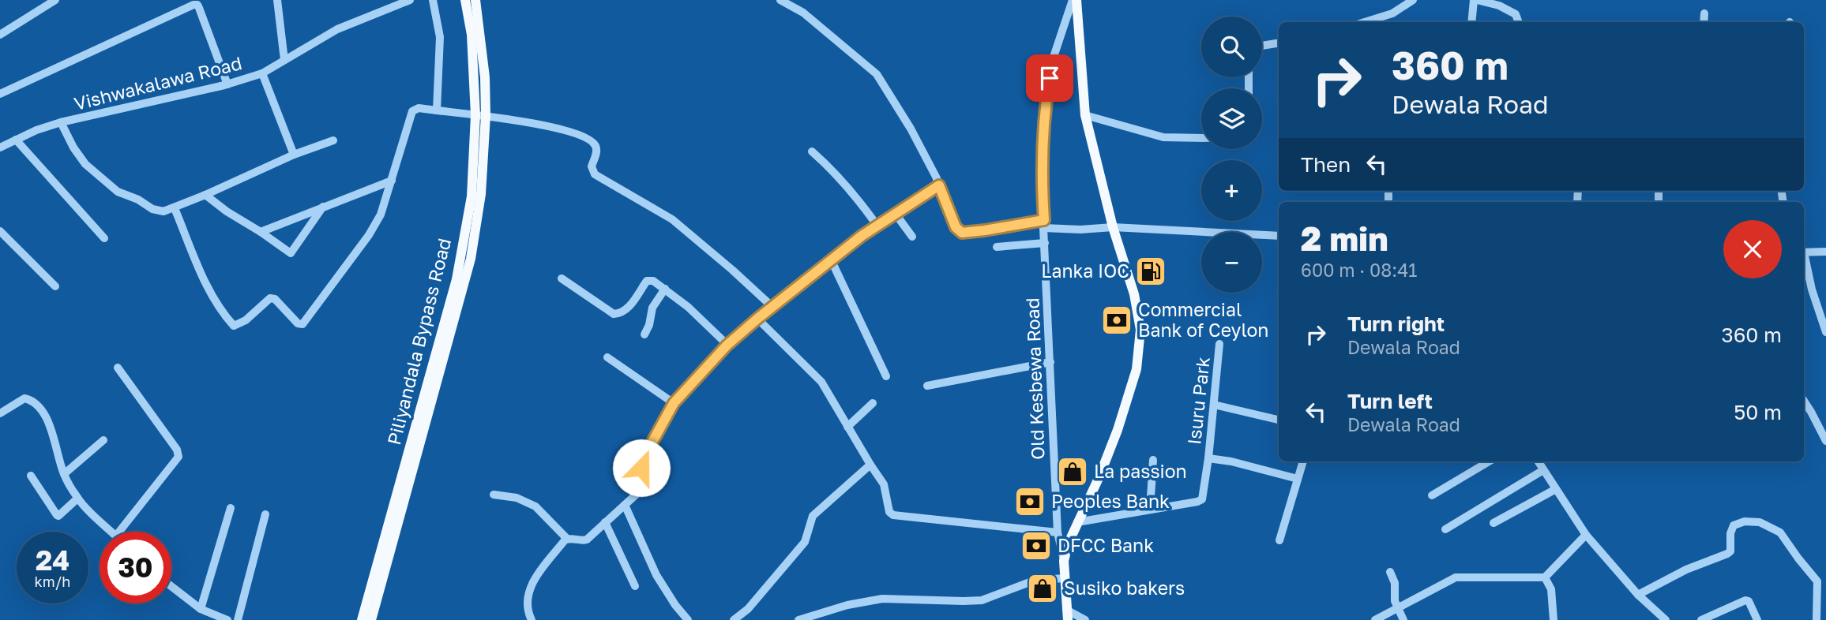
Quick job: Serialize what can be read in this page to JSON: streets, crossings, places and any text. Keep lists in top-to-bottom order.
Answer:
{
  "streets": {
    "main road": ["Piliyandala Bypass Road"],
    "street": ["Vishwakalawa Road", "Old Kesbewa Road", "Isuru Park"]
  },
  "places": {
    "fuel station": ["Lanka IOC"],
    "bank": ["Commercial Bank of Ceylon", "Peoples Bank", "DFCC Bank"],
    "shop": ["La passion", "Susiko bakers"]
  },
  "page": {
    "map_buttons": ["+", "−"],
    "turn": ["360 m", "Dewala Road"],
    "then": "Then",
    "heading": ["2 min", "600 m · 08:41"],
    "list": [
      {
        "name": "Turn right",
        "note": "Dewala Road",
        "value": "360 m"
      },
      {
        "name": "Turn left",
        "note": "Dewala Road",
        "value": "50 m"
      }
    ],
    "speed": "24 km/h",
    "limit": "30"
  }
}
